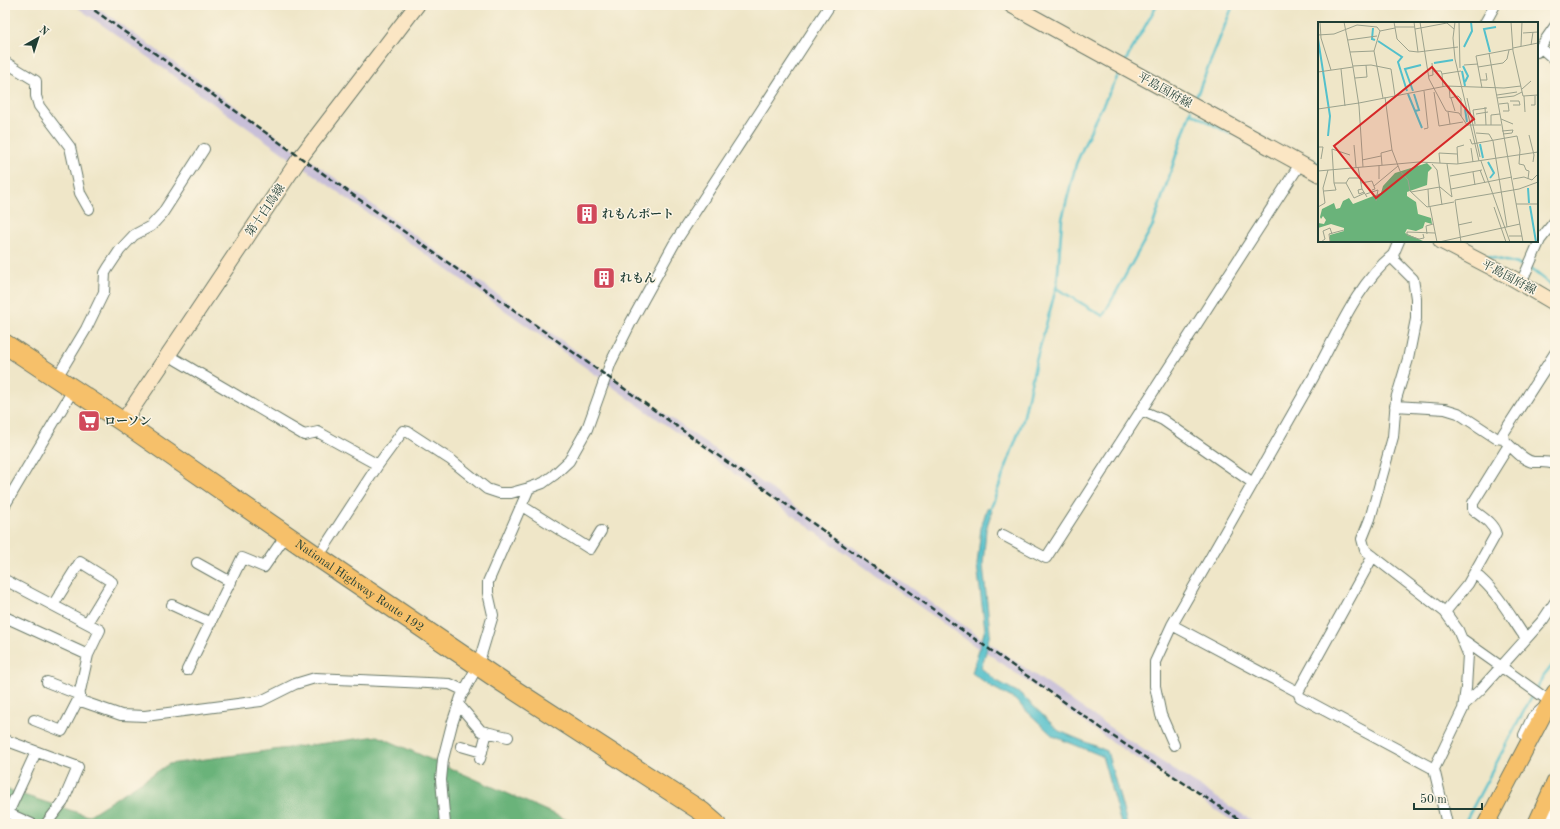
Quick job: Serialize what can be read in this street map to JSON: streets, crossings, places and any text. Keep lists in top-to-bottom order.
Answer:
{
  "streets": {
    "highway": ["National Highway Route 192"],
    "main road": ["平島国府線", "第十白鳥線"]
  },
  "crossings": [
    ["第十白鳥線", "National Highway Route 192"]
  ],
  "places": {
    "building": ["れもんポート", "れもん"],
    "supermarket": ["ローソン"]
  },
  "scale_bar": "50 m",
  "north": "top right"
}
